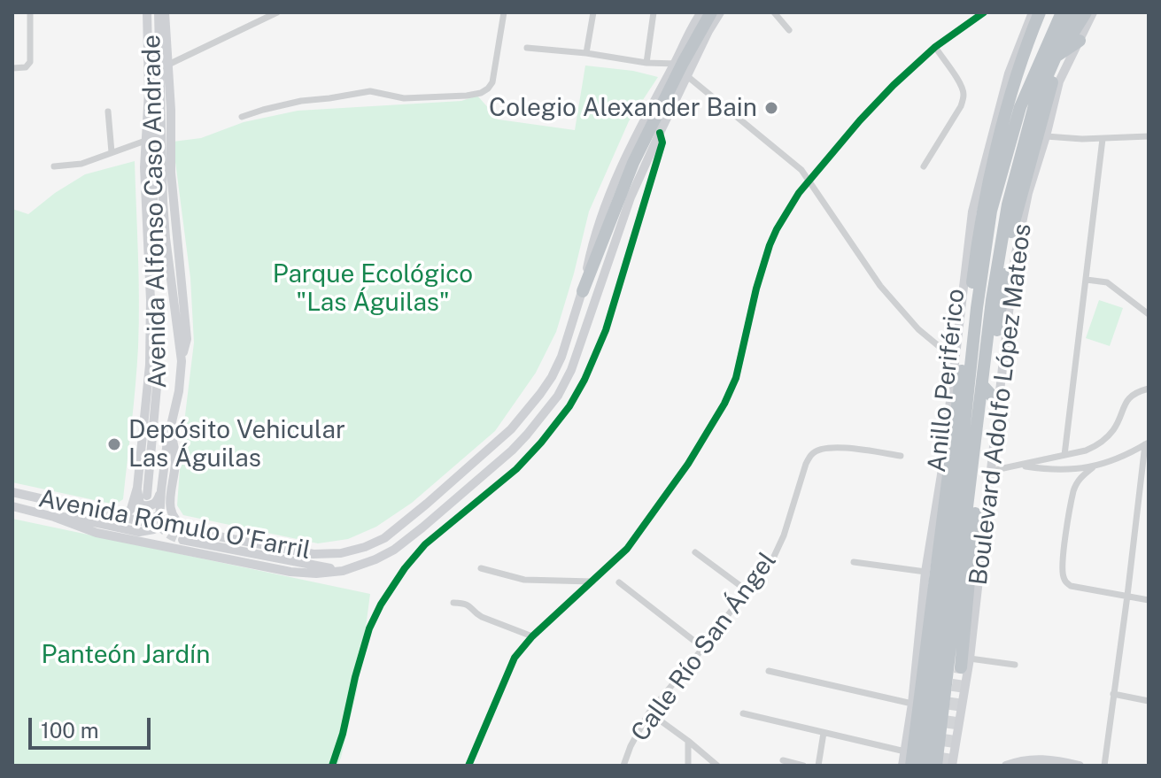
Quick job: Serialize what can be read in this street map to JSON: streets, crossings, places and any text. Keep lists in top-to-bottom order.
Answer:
{
  "streets": {
    "highway": ["Anillo Periférico"],
    "main road": ["Avenida Alfonso Caso Andrade", "Boulevard Adolfo López Mateos", "Avenida Rómulo O'Farril"],
    "street": ["Calle Río San Ángel"]
  },
  "crossings": [
    ["Avenida Alfonso Caso Andrade", "Avenida Rómulo O'Farril"]
  ],
  "parks": ["Parque Ecológico \"Las Águilas\"", "Panteón Jardín"],
  "places": ["Colegio Alexander Bain", "Depósito Vehicular Las Águilas"],
  "scale_bar": "100 m"
}
